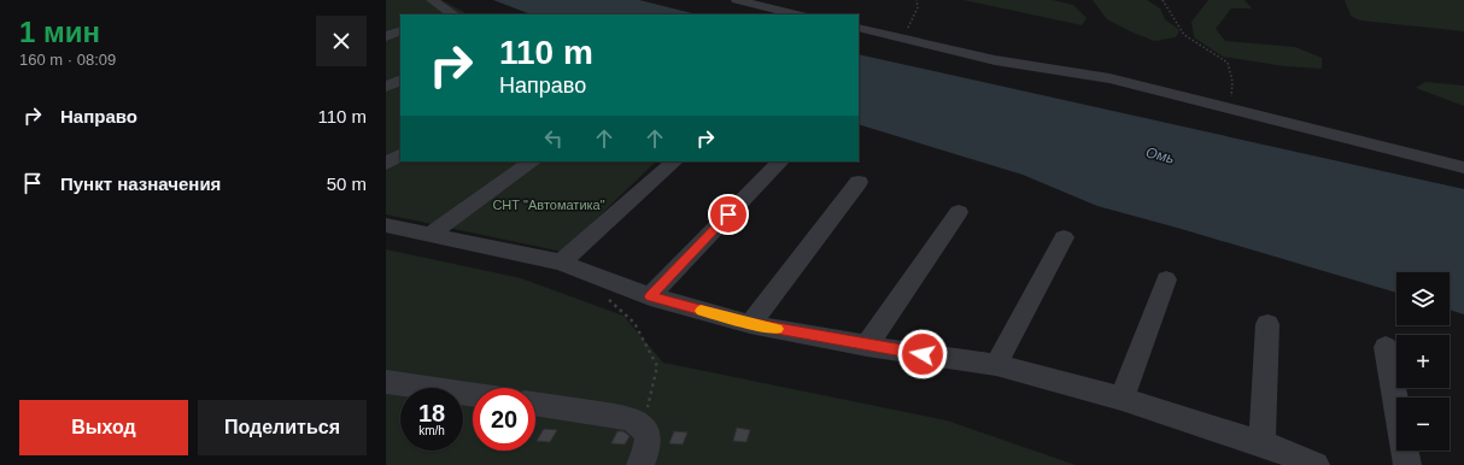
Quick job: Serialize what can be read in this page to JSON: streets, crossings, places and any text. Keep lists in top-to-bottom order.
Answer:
{
  "water": ["Омь"],
  "parks": ["СНТ \"Автоматика\""],
  "page": {
    "heading": ["1 мин", "160 m · 08:09"],
    "turn": ["110 m", "Направо"],
    "list": [
      {
        "name": "Направо",
        "value": "110 m"
      },
      {
        "name": "Пункт назначения",
        "value": "50 m"
      }
    ],
    "map_buttons": ["+", "−"],
    "speed": "18 km/h",
    "limit": "20",
    "buttons": ["Выход", "Поделиться"]
  }
}
